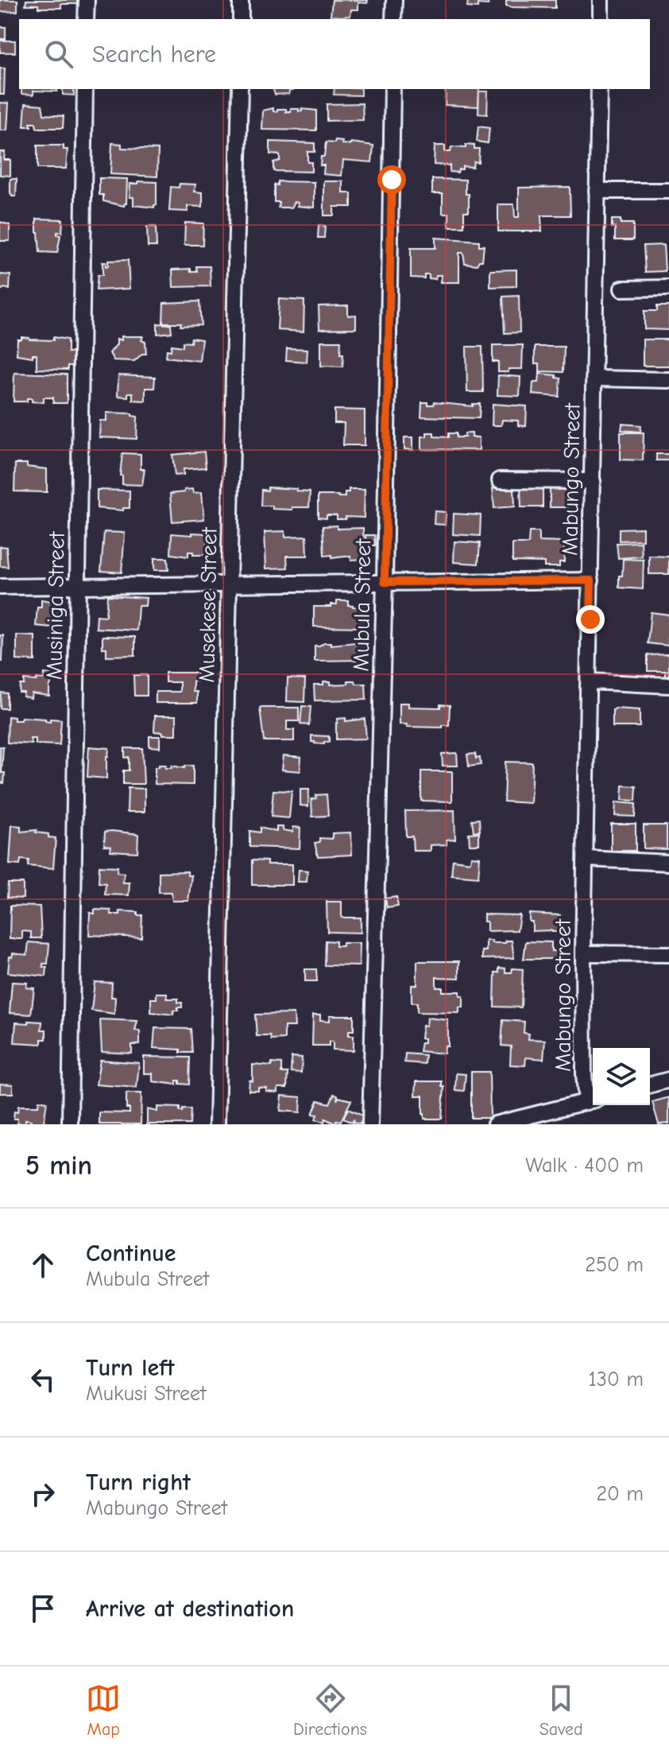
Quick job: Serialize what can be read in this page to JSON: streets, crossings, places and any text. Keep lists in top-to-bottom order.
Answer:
{
  "streets": {
    "street": [
      "Mabungo Street",
      "Musekese Street",
      "Mubula Street",
      "Musiniga Street"
    ]
  },
  "page": {
    "search": "Search here",
    "heading": ["5 min", "Walk · 400 m"],
    "list": [
      ["Continue", "Mubula Street", "250 m"],
      ["Turn left", "Mukusi Street", "130 m"],
      ["Turn right", "Mabungo Street", "20 m"],
      "Arrive at destination"
    ],
    "nav": ["Map", "Directions", "Saved"]
  }
}
